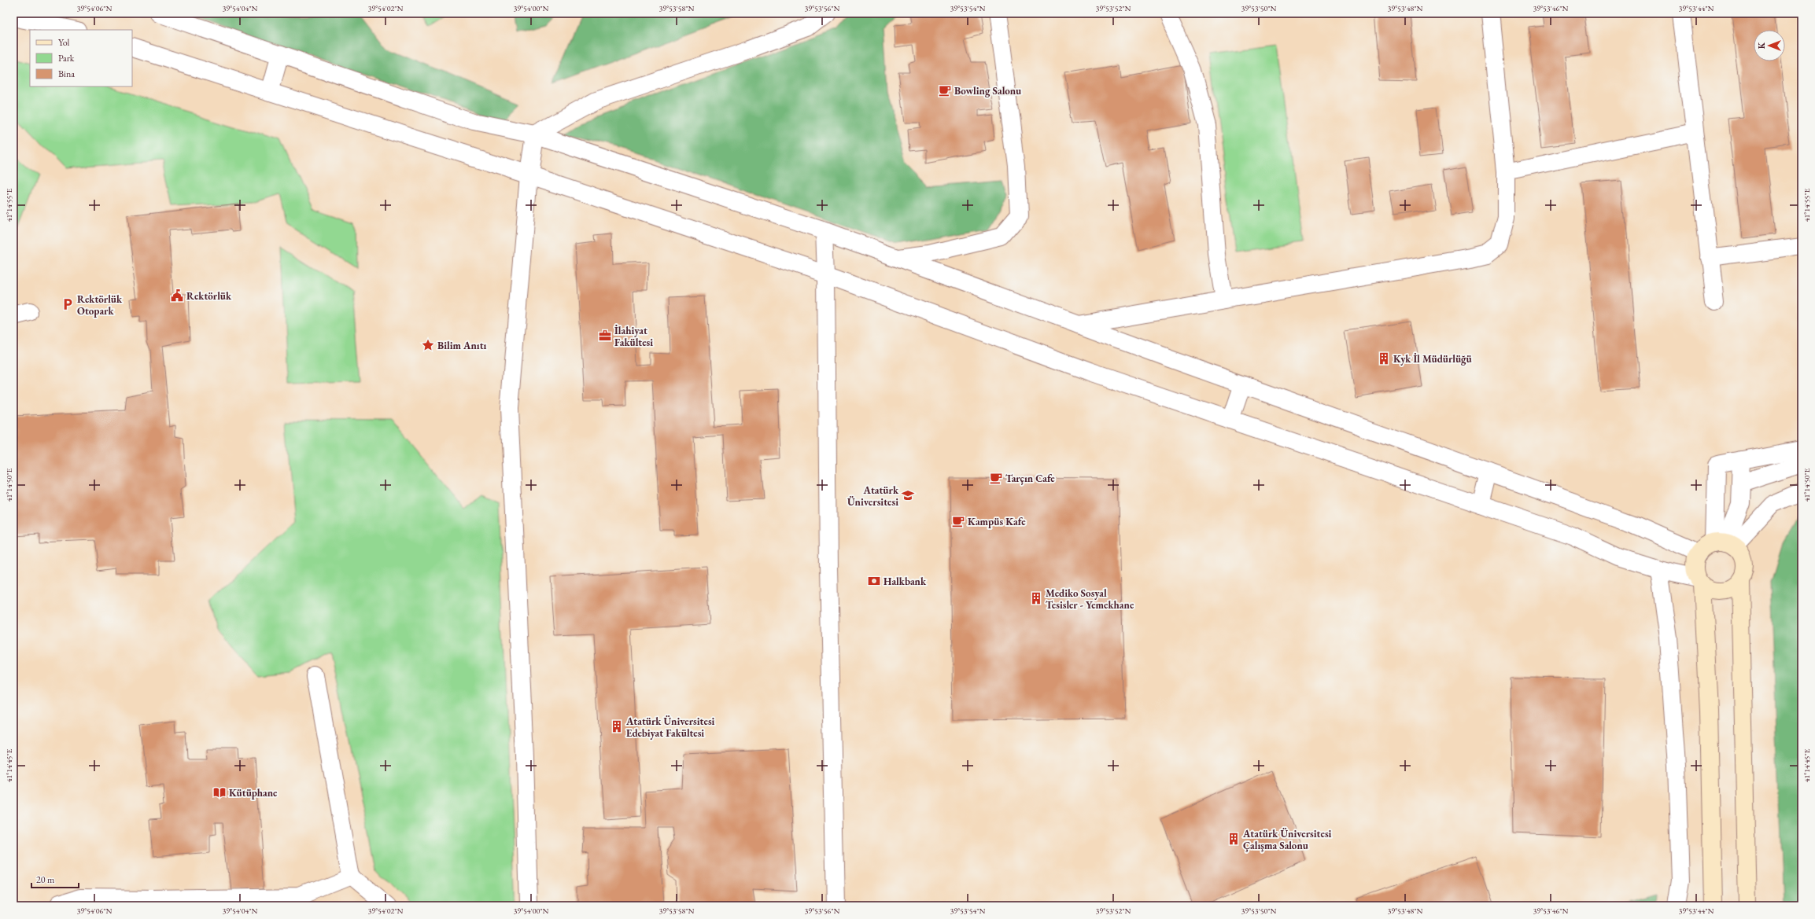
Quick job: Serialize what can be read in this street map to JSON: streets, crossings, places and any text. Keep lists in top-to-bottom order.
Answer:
{
  "places": {
    "cafe": ["Bowling Salonu", "Tarçın Cafe", "Kampüs Kafe"],
    "public building": ["Rektörlük"],
    "parking": ["Rektörlük Otopark"],
    "office": ["İlahiyat Fakültesi"],
    "place": ["Bilim Anıtı"],
    "building": [
      "Kyk İl Müdürlüğü",
      "Mediko Sosyal Tesisler - Yemekhane",
      "Atatürk Üniversitesi Edebiyat Fakültesi",
      "Atatürk Üniversitesi Çalışma Salonu"
    ],
    "school or university": ["Atatürk Üniversitesi"],
    "bank": ["Halkbank"],
    "library": ["Kütüphane"]
  },
  "legend": ["Yol", "Park", "Bina"],
  "scale_bar": "20 m",
  "north": "left",
  "coordinates": [
    "39°54'06\"N",
    "39°54'04\"N",
    "39°54'02\"N",
    "39°54'00\"N",
    "39°53'58\"N",
    "39°53'56\"N",
    "39°53'54\"N",
    "39°53'52\"N",
    "39°53'50\"N",
    "39°53'48\"N",
    "39°53'46\"N",
    "39°53'44\"N",
    "41°14'55\"E",
    "41°14'50\"E",
    "41°14'45\"E"
  ]
}
